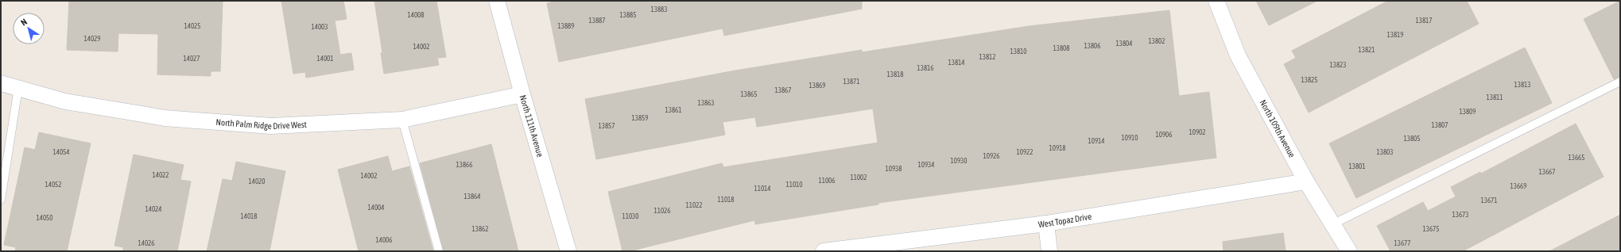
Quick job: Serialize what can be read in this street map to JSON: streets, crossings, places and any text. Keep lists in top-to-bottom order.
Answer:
{
  "streets": {
    "street": [
      "North Palm Ridge Drive West",
      "North 111th Avenue",
      "North 109th Avenue",
      "West Topaz Drive"
    ]
  },
  "crossings": [
    ["North Palm Ridge Drive West", "North 111th Avenue"],
    ["North 109th Avenue", "West Topaz Drive"]
  ],
  "house_numbers": [
    "13883",
    "14008",
    "13885",
    "13887",
    "13817",
    "14025",
    "13889",
    "14003",
    "13819",
    "14029",
    "13802",
    "13804",
    "13806",
    "14002",
    "13808",
    "13821",
    "13810",
    "13812",
    "14027",
    "14001",
    "13814",
    "13823",
    "13816",
    "13818",
    "13825",
    "13871",
    "13813",
    "13869",
    "13867",
    "13865",
    "13811",
    "13863",
    "13861",
    "13809",
    "13859",
    "13807",
    "13857",
    "10902",
    "10906",
    "10910",
    "13805",
    "10914",
    "10918",
    "14054",
    "10922",
    "13803",
    "10926",
    "13665",
    "10930",
    "13866",
    "10934",
    "13801",
    "10938",
    "13667",
    "14022",
    "14002",
    "11002",
    "11006",
    "14020",
    "14052",
    "11010",
    "13669",
    "11014",
    "13864",
    "11018",
    "13671",
    "11022",
    "14004",
    "14024",
    "11026",
    "13673",
    "14018",
    "11030",
    "14050",
    "13862",
    "13675",
    "14006",
    "14026",
    "13677"
  ],
  "north": "top left"
}
